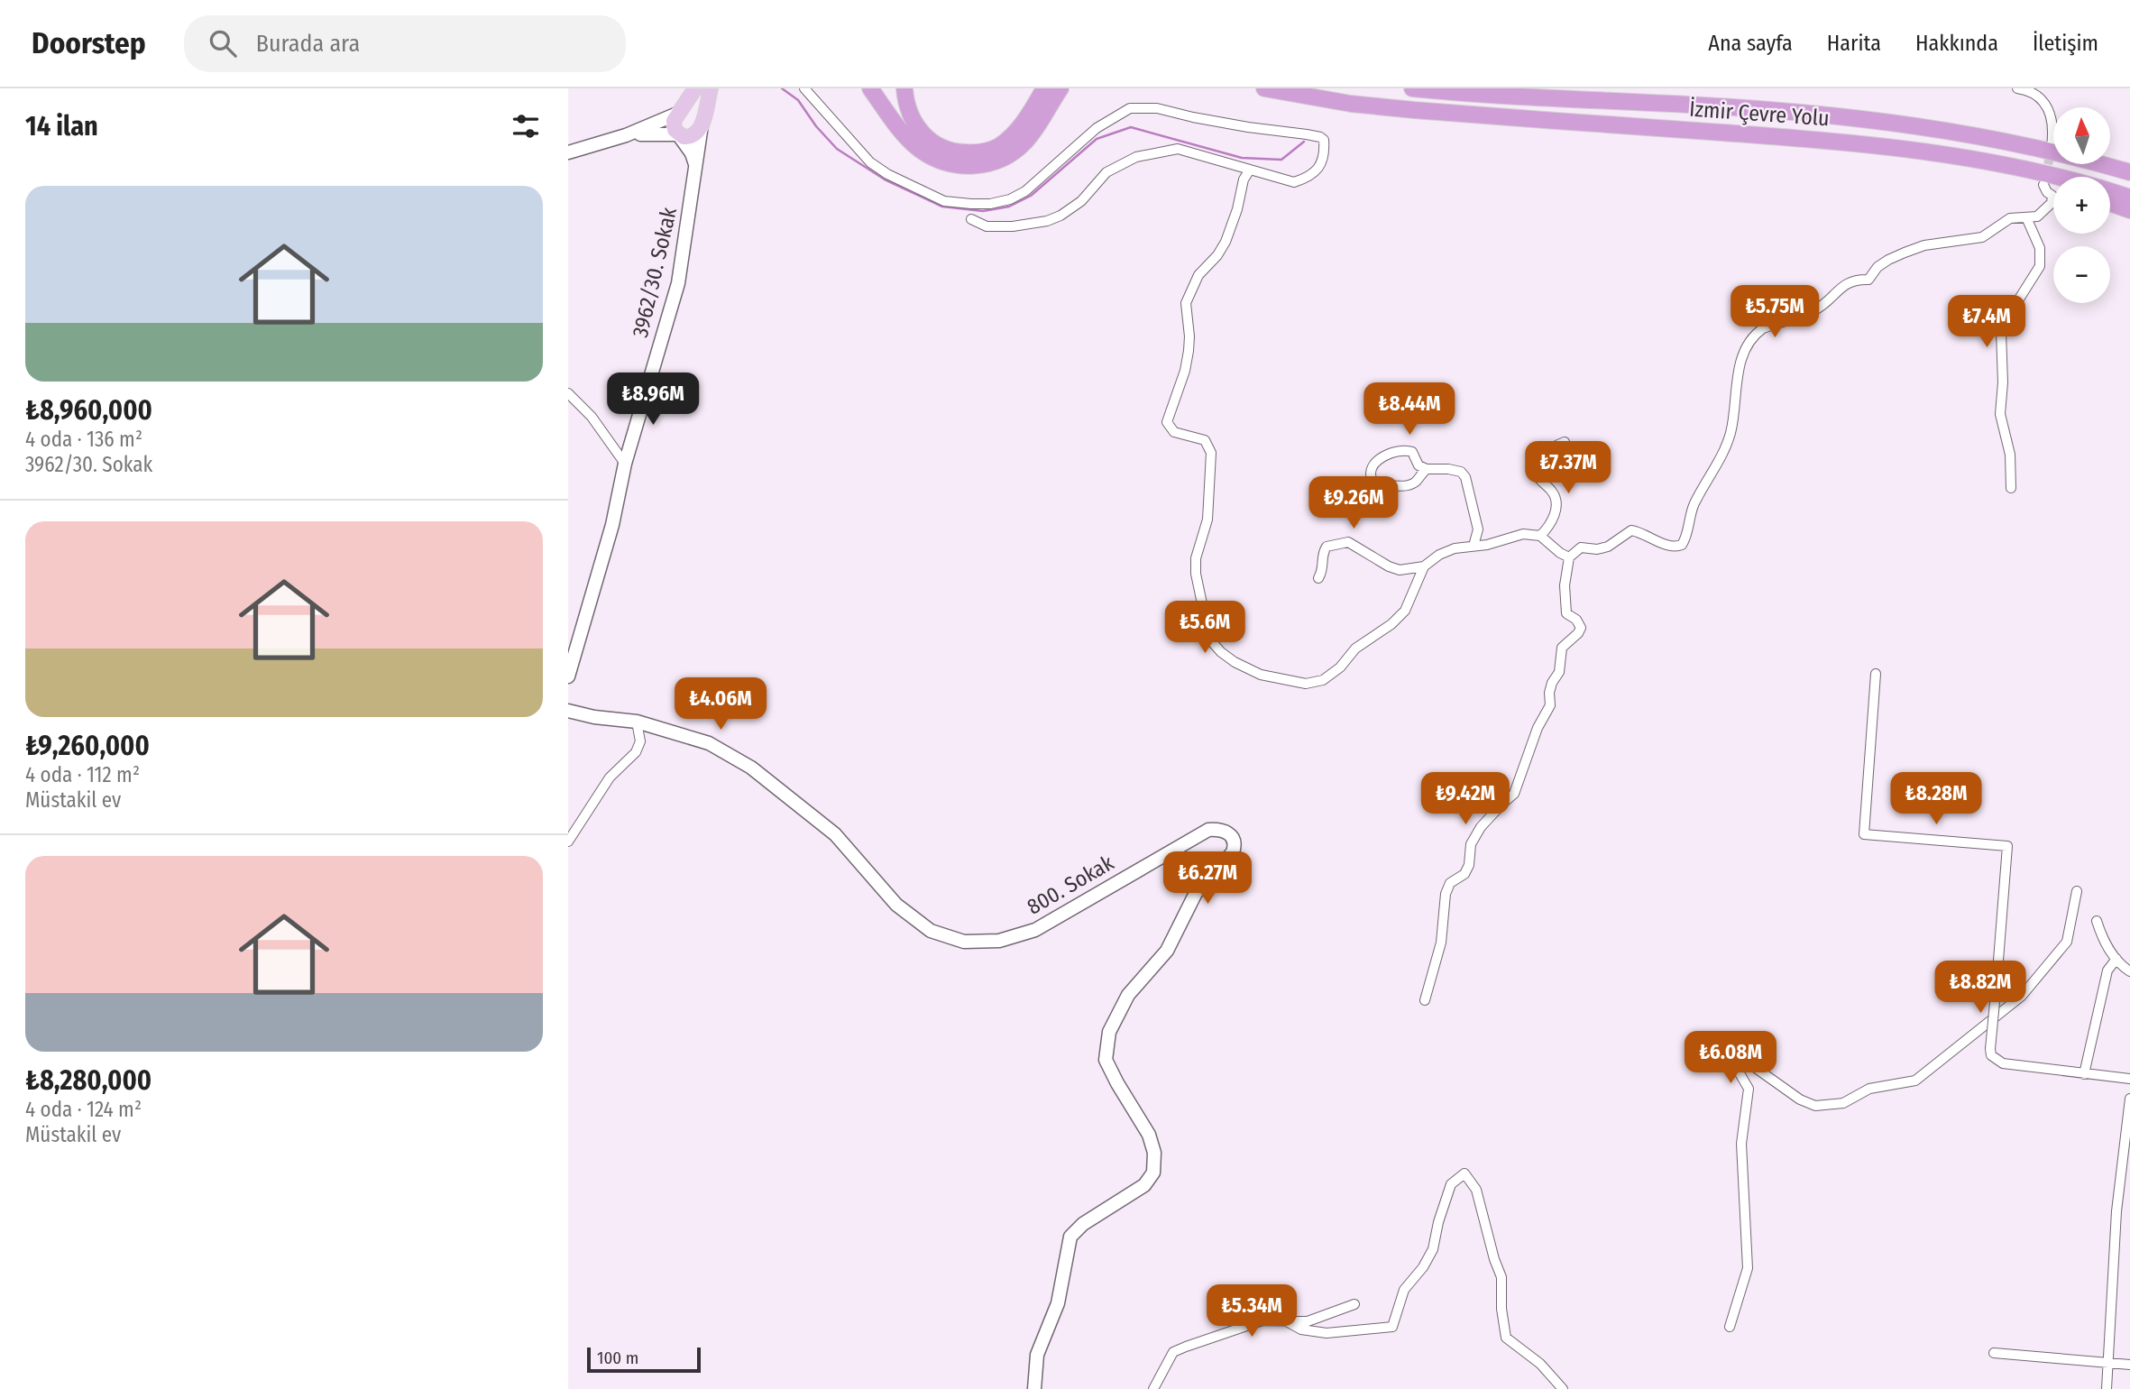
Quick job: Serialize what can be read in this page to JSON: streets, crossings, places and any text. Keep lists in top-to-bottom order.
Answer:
{
  "streets": {
    "highway": ["İzmir Çevre Yolu"],
    "main road": ["3962/30. Sokak", "800. Sokak"]
  },
  "scale_bar": "100 m",
  "north": "top",
  "page": {
    "header": "Doorstep",
    "search": "Burada ara",
    "nav": [
      "Ana sayfa",
      "Harita",
      "Hakkında",
      "İletişim"
    ],
    "heading": "14 ilan",
    "map_buttons": ["+", "−"],
    "list": [
      {
        "name": "₺8,960,000",
        "note": "4 oda · 136 m² · 3962/30. Sokak"
      },
      {
        "name": "₺9,260,000",
        "note": "4 oda · 112 m² · Müstakil ev"
      },
      {
        "name": "₺8,280,000",
        "note": "4 oda · 124 m² · Müstakil ev"
      }
    ],
    "price": [
      "₺5.75M",
      "₺7.4M",
      "₺8.96M",
      "₺8.44M",
      "₺7.37M",
      "₺9.26M",
      "₺5.6M",
      "₺4.06M",
      "₺9.42M",
      "₺8.28M",
      "₺6.27M",
      "₺8.82M",
      "₺6.08M",
      "₺5.34M"
    ],
    "scale": "100 m"
  }
}
